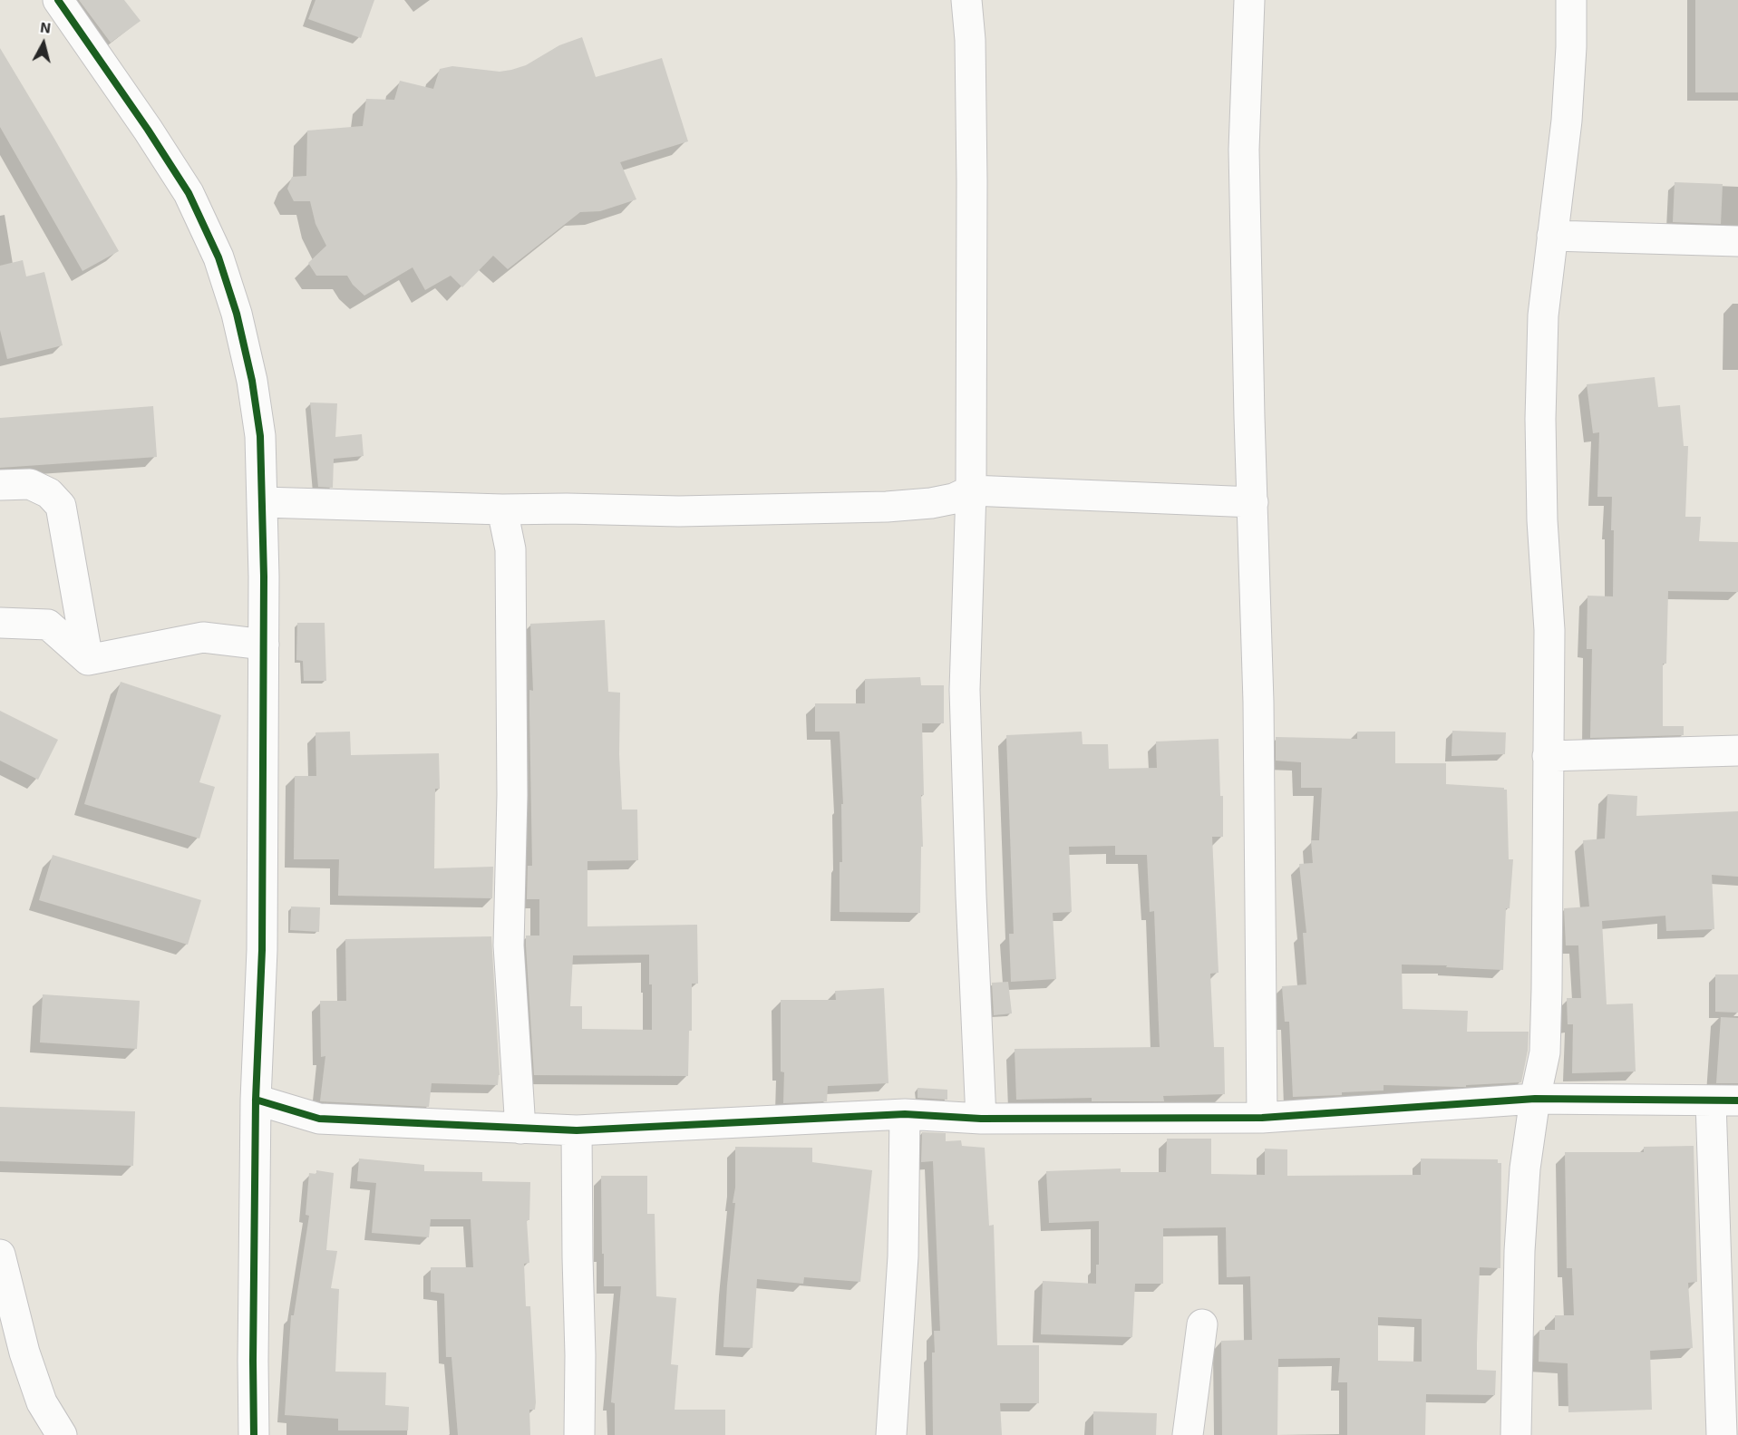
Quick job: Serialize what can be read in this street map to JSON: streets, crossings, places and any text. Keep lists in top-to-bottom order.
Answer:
{
  "north": "top"
}
